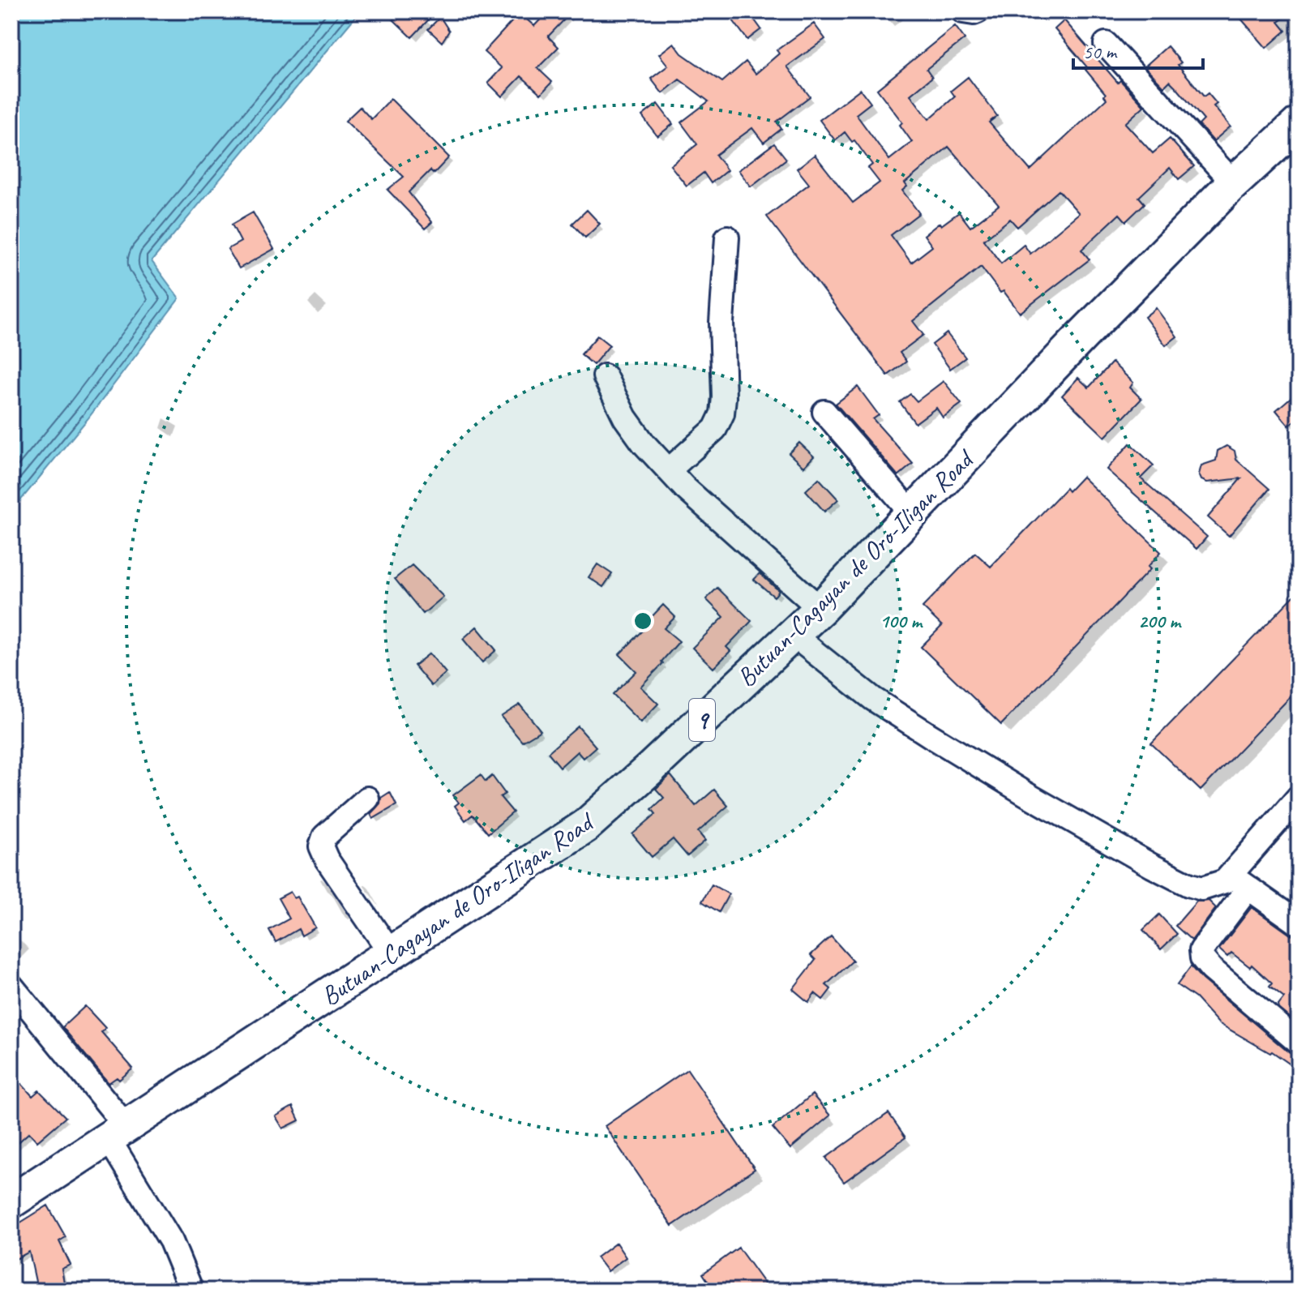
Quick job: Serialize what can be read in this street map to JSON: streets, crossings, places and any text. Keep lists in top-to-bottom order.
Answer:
{
  "streets": {
    "highway": ["Butuan-Cagayan de Oro-Iligan Road", "9"]
  },
  "scale_bar": "50 m",
  "rings": ["100 m", "200 m"]
}
